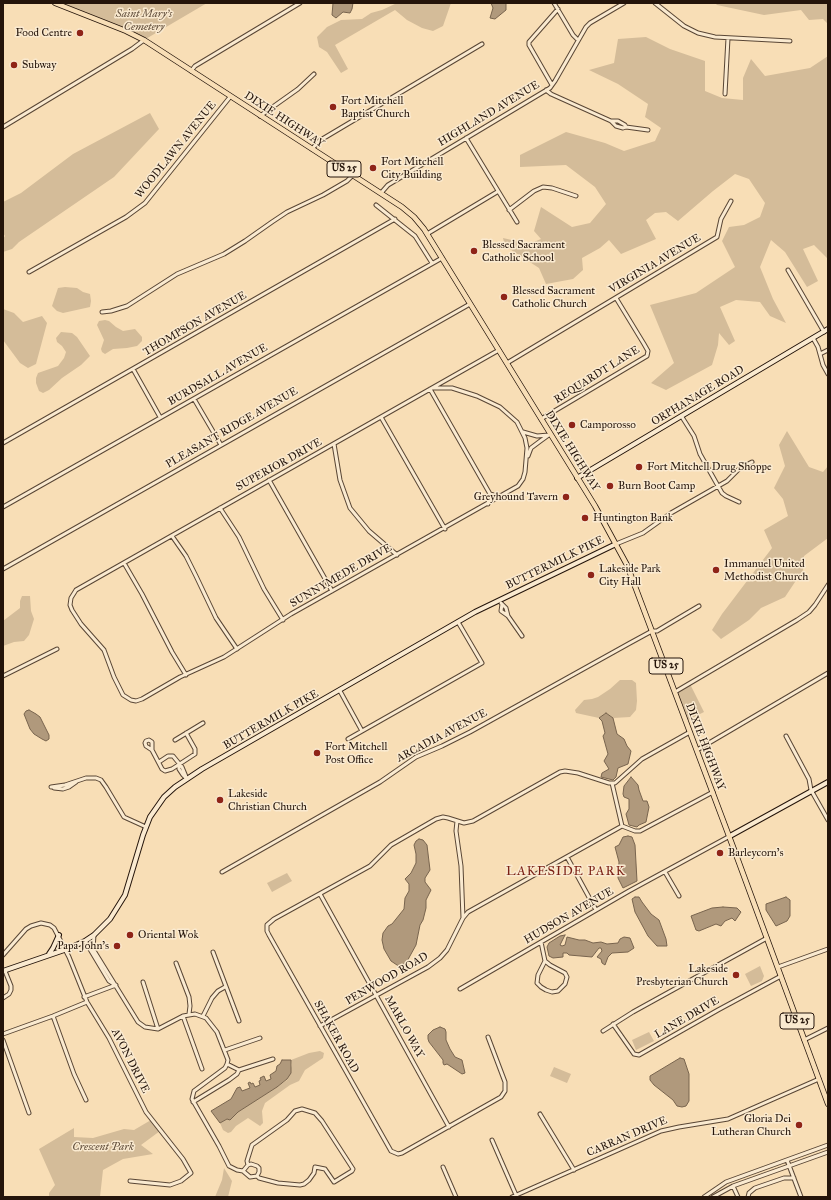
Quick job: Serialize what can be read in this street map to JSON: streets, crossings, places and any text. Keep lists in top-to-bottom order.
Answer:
{
  "streets": {
    "main road": [
      "DIXIE HIGHWAY",
      "US 25",
      "ORPHANAGE ROAD",
      "BUTTERMILK PIKE"
    ],
    "street": [
      "HIGHLAND AVENUE",
      "WOODLAWN AVENUE",
      "VIRGINIA AVENUE",
      "THOMPSON AVENUE",
      "BURDSALL AVENUE",
      "REQUARDT LANE",
      "PLEASANT RIDGE AVENUE",
      "SUPERIOR DRIVE",
      "SUNNYMEDE DRIVE",
      "ARCADIA AVENUE",
      "HUDSON AVENUE",
      "PENWOOD ROAD",
      "LANE DRIVE",
      "MARLO WAY",
      "SHAKER ROAD",
      "AVON DRIVE",
      "CARRAN DRIVE"
    ]
  },
  "crossings": [
    ["HIGHLAND AVENUE", "DIXIE HIGHWAY"],
    ["DIXIE HIGHWAY", "WOODLAWN AVENUE"],
    ["DIXIE HIGHWAY", "VIRGINIA AVENUE"],
    ["DIXIE HIGHWAY", "BURDSALL AVENUE"],
    ["DIXIE HIGHWAY", "REQUARDT LANE"],
    ["DIXIE HIGHWAY", "ORPHANAGE ROAD"],
    ["DIXIE HIGHWAY", "PLEASANT RIDGE AVENUE"],
    ["DIXIE HIGHWAY", "SUPERIOR DRIVE"],
    ["DIXIE HIGHWAY", "BUTTERMILK PIKE"],
    ["DIXIE HIGHWAY", "ARCADIA AVENUE"],
    ["DIXIE HIGHWAY", "HUDSON AVENUE"],
    ["DIXIE HIGHWAY", "LANE DRIVE"],
    ["DIXIE HIGHWAY", "CARRAN DRIVE"],
    ["VIRGINIA AVENUE", "REQUARDT LANE"],
    ["SUPERIOR DRIVE", "SUNNYMEDE DRIVE"],
    ["BUTTERMILK PIKE", "AVON DRIVE"],
    ["PENWOOD ROAD", "MARLO WAY"],
    ["PENWOOD ROAD", "SHAKER ROAD"],
    ["MARLO WAY", "SHAKER ROAD"]
  ],
  "districts": ["LAKESIDE PARK"],
  "parks": ["Saint Mary’s Cemetery", "Crescent Park"],
  "places": [
    "Food Centre",
    "Subway",
    "Fort Mitchell Baptist Church",
    "Fort Mitchell City Building",
    "Blessed Sacrament Catholic School",
    "Blessed Sacrament Catholic Church",
    "Camporosso",
    "Fort Mitchell Drug Shoppe",
    "Burn Boot Camp",
    "Greyhound Tavern",
    "Huntington Bank",
    "Immanuel United Methodist Church",
    "Lakeside Park City Hall",
    "Fort Mitchell Post Office",
    "Lakeside Christian Church",
    "Barleycorn’s",
    "Oriental Wok",
    "Papa John's",
    "Lakeside Presbyterian Church",
    "Gloria Dei Lutheran Church"
  ]
}
